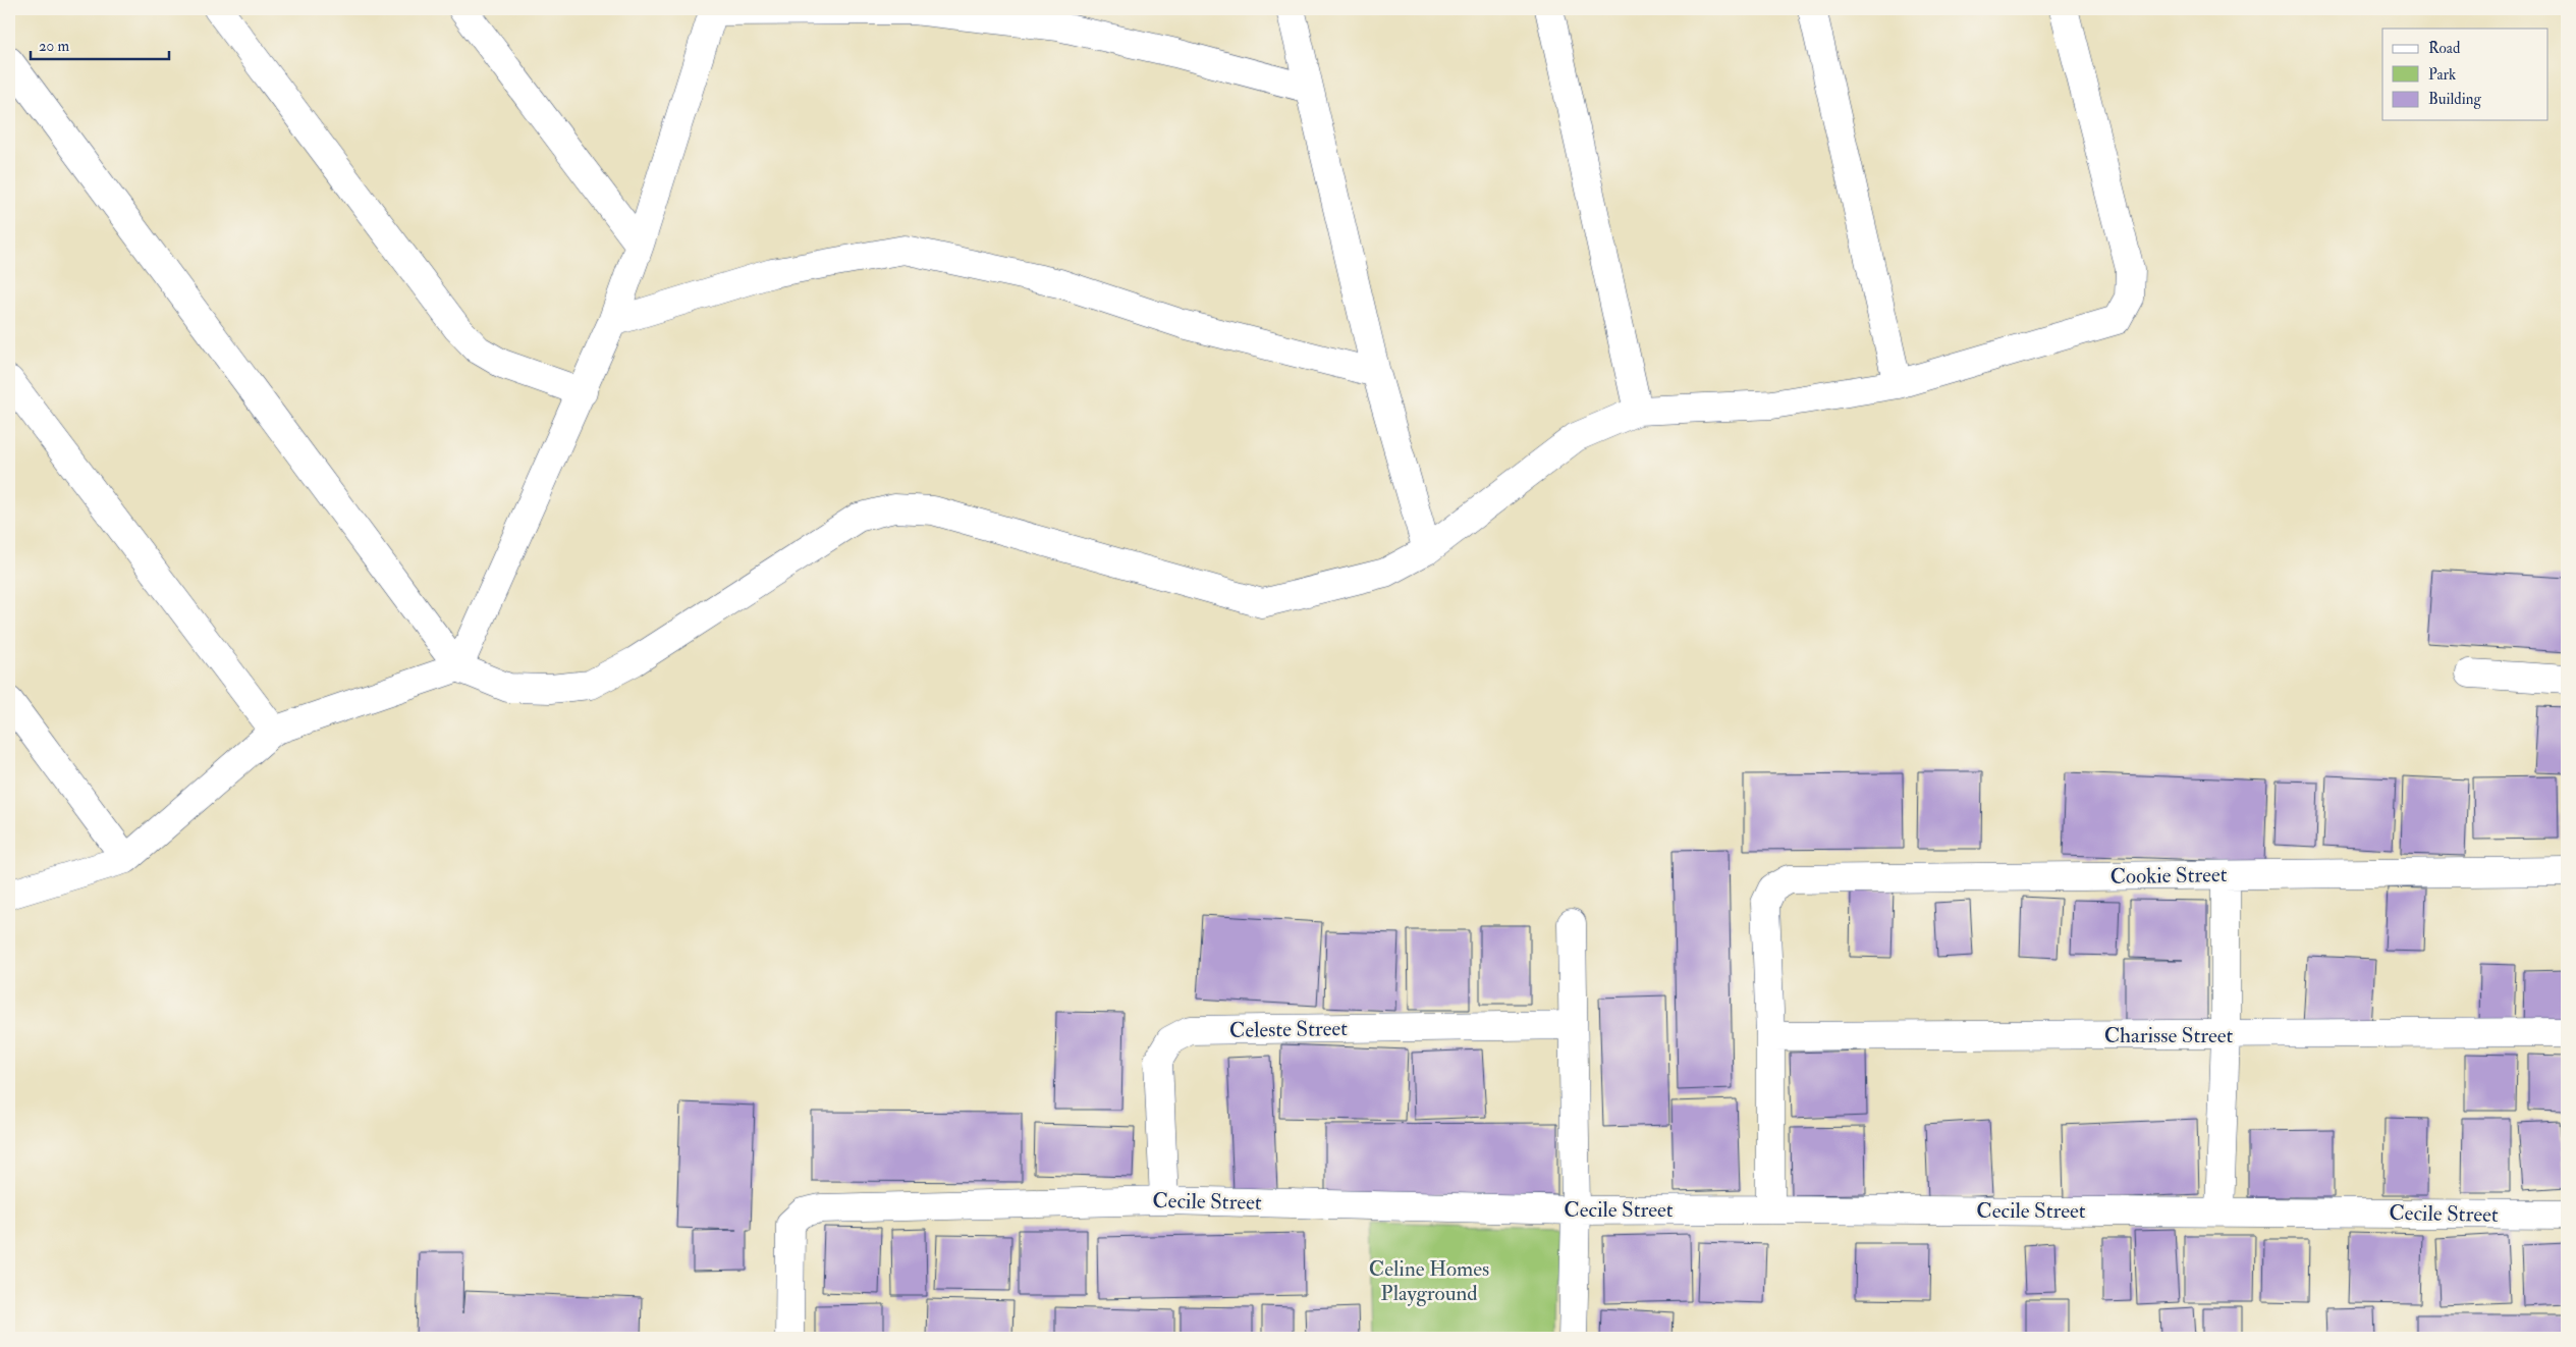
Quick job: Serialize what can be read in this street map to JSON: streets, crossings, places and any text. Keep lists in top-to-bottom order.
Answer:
{
  "streets": {
    "street": [
      "Cookie Street",
      "Celeste Street",
      "Charisse Street",
      "Cecile Street"
    ]
  },
  "crossings": [
    ["Cookie Street", "Charisse Street"],
    ["Celeste Street", "Cecile Street"]
  ],
  "parks": ["Celine Homes Playground"],
  "legend": ["Road", "Park", "Building"],
  "scale_bar": "20 m"
}
